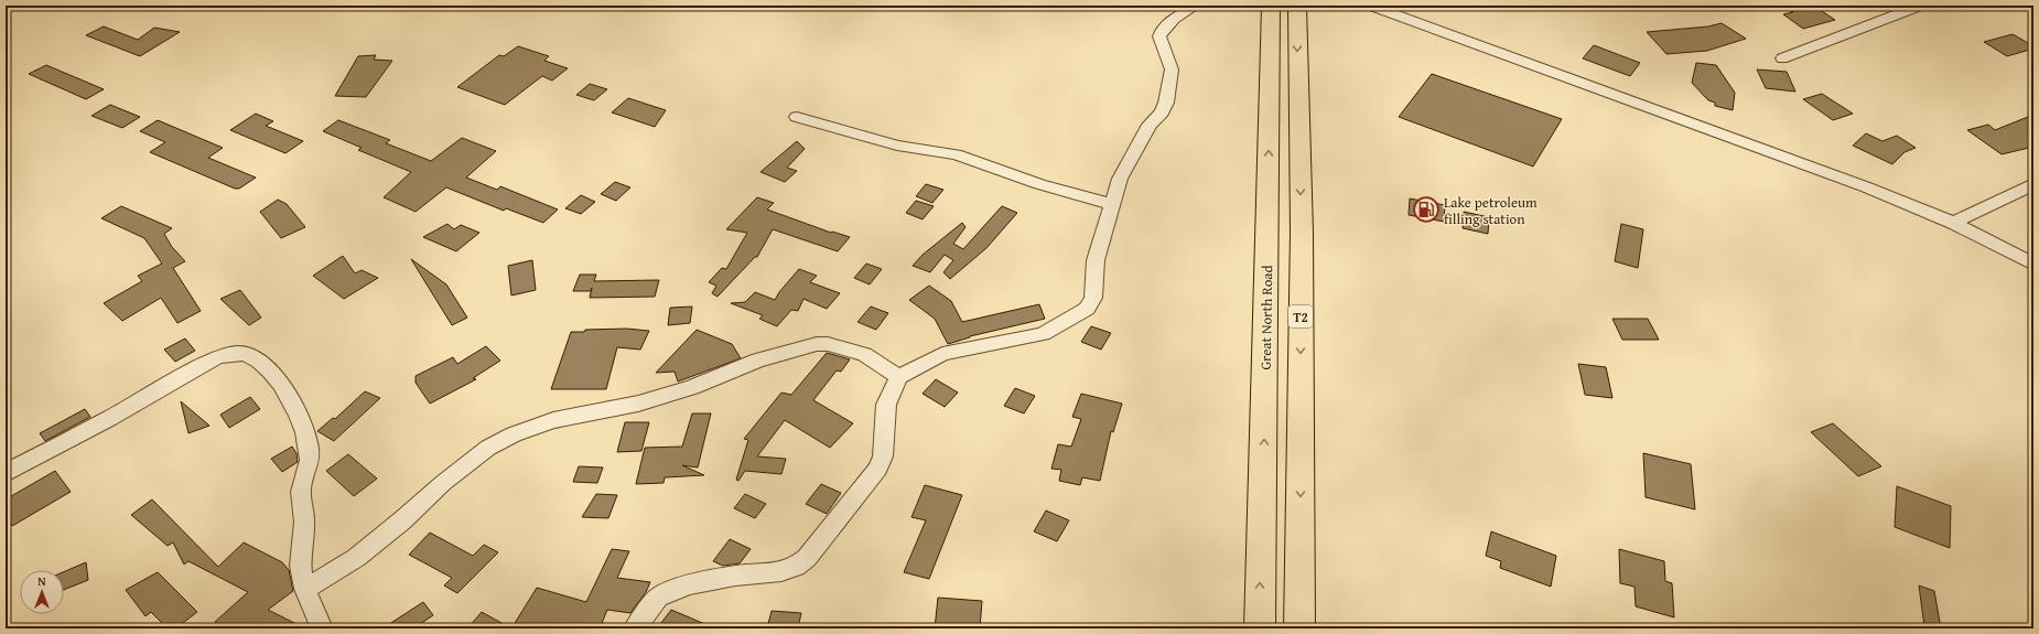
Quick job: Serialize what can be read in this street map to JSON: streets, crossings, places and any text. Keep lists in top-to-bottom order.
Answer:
{
  "streets": {
    "highway": ["T2", "Great North Road"]
  },
  "places": {
    "fuel station": ["Lake petroleum filling station"]
  },
  "north": "top"
}
